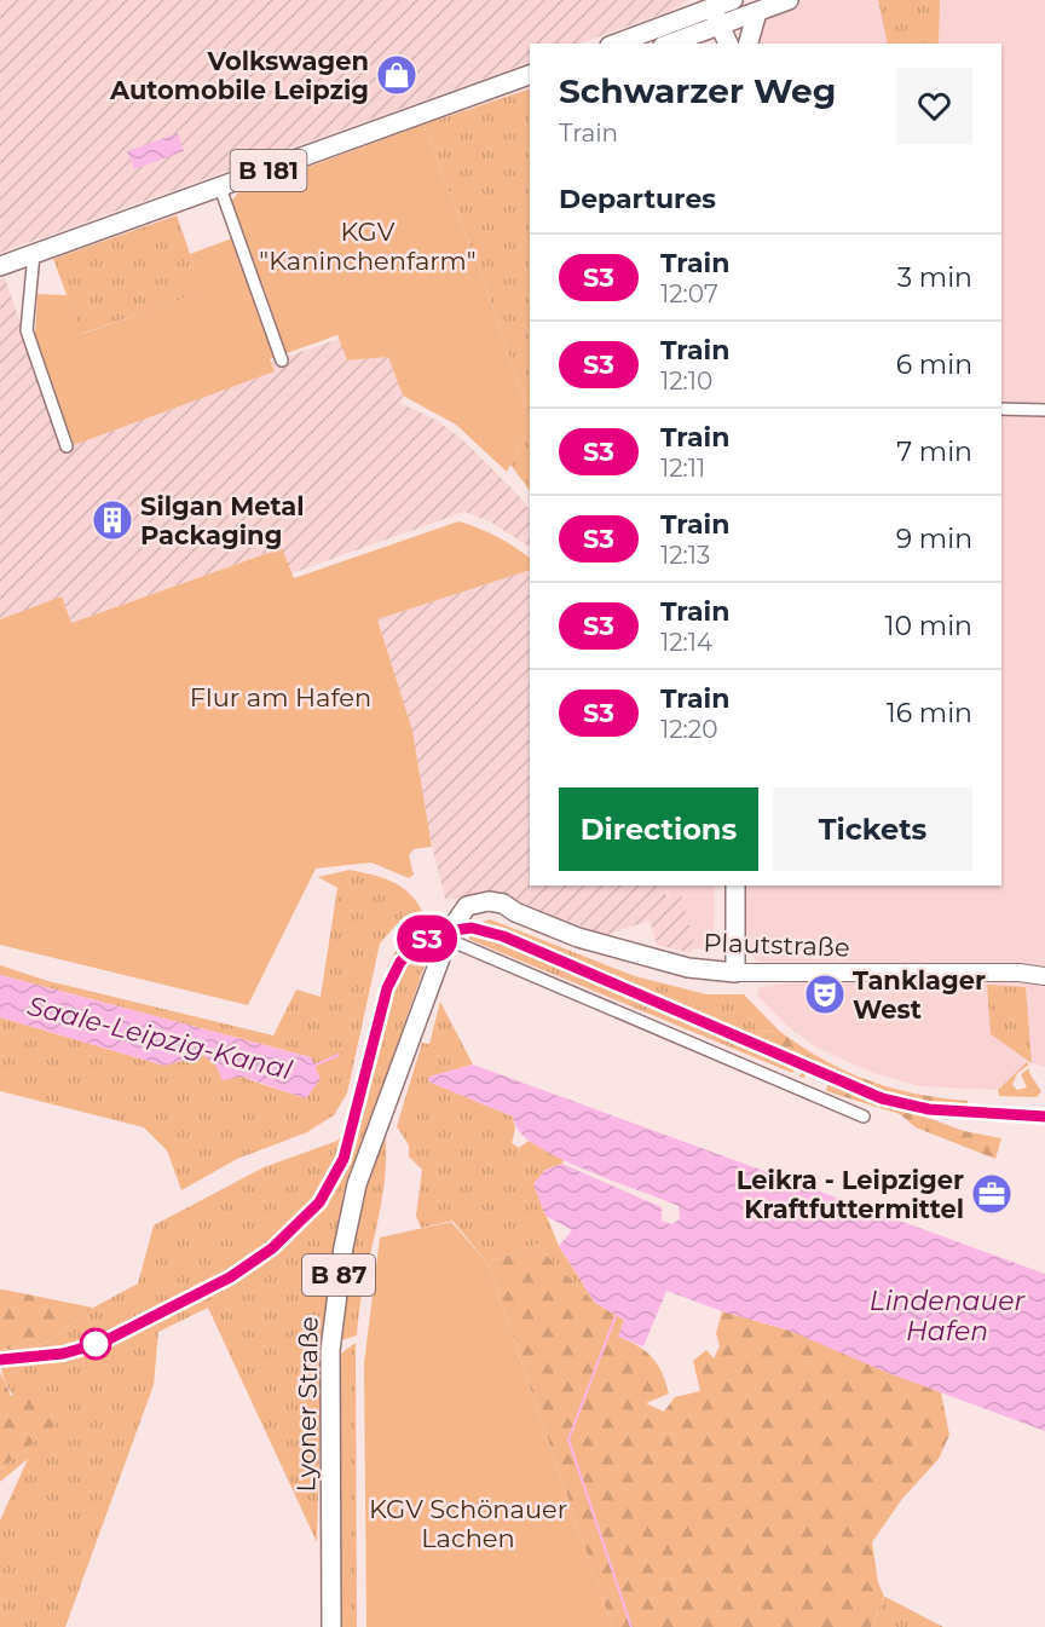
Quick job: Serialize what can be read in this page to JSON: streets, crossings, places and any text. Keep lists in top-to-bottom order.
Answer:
{
  "streets": {
    "main road": [
      "B 181",
      "Plautstraße",
      "B 87",
      "Lyoner Straße"
    ]
  },
  "crossings": [
    ["Plautstraße", "Lyoner Straße"]
  ],
  "water": ["Saale-Leipzig-Kanal", "Lindenauer Hafen"],
  "parks": ["KGV \"Kaninchenfarm\"", "Flur am Hafen", "KGV Schönauer Lachen"],
  "places": {
    "shop": ["Volkswagen Automobile Leipzig"],
    "building": ["Silgan Metal Packaging"],
    "theatre": ["Tanklager West"],
    "office": ["Leikra - Leipziger Kraftfuttermittel"]
  },
  "page": {
    "on_map": "S3",
    "heading": [
      ["Schwarzer Weg", "Train"],
      "Departures"
    ],
    "list": [
      {
        "mark": "S3",
        "name": "Train",
        "note": "12:07",
        "value": "3 min"
      },
      {
        "mark": "S3",
        "name": "Train",
        "note": "12:10",
        "value": "6 min"
      },
      {
        "mark": "S3",
        "name": "Train",
        "note": "12:11",
        "value": "7 min"
      },
      {
        "mark": "S3",
        "name": "Train",
        "note": "12:13",
        "value": "9 min"
      },
      {
        "mark": "S3",
        "name": "Train",
        "note": "12:14",
        "value": "10 min"
      },
      {
        "mark": "S3",
        "name": "Train",
        "note": "12:20",
        "value": "16 min"
      }
    ],
    "buttons": ["Directions", "Tickets"]
  }
}
